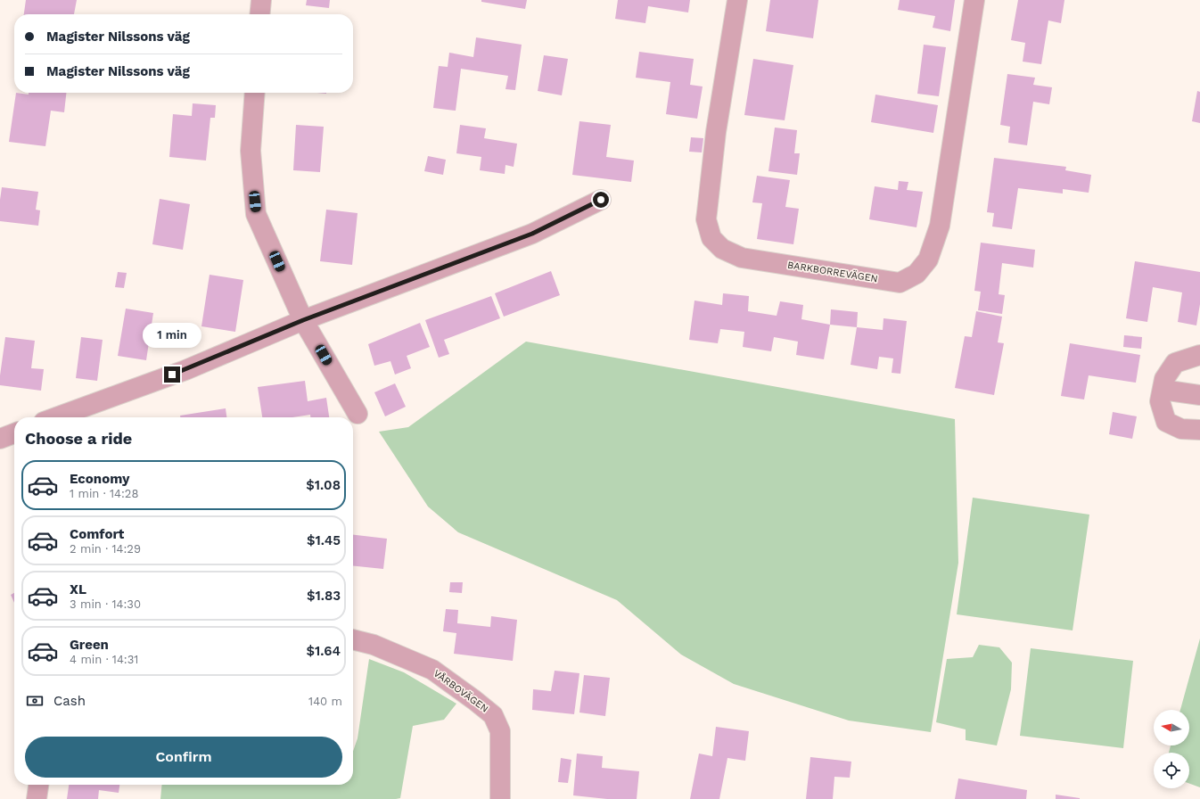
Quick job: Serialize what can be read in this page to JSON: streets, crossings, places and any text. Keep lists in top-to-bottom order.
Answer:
{
  "streets": {
    "street": ["BARKBORREVÄGEN", "VÅRBOVÄGEN"]
  },
  "north": "left",
  "page": {
    "banner": ["Magister Nilssons väg", "Magister Nilssons väg"],
    "bubble": "1 min",
    "heading": "Choose a ride",
    "list": [
      {
        "name": "Economy",
        "note": "1 min · 14:28",
        "value": "$1.08"
      },
      {
        "name": "Comfort",
        "note": "2 min · 14:29",
        "value": "$1.45"
      },
      {
        "name": "XL",
        "note": "3 min · 14:30",
        "value": "$1.83"
      },
      {
        "name": "Green",
        "note": "4 min · 14:31",
        "value": "$1.64"
      }
    ],
    "pay": ["Cash", "140 m"],
    "buttons": "Confirm"
  }
}
